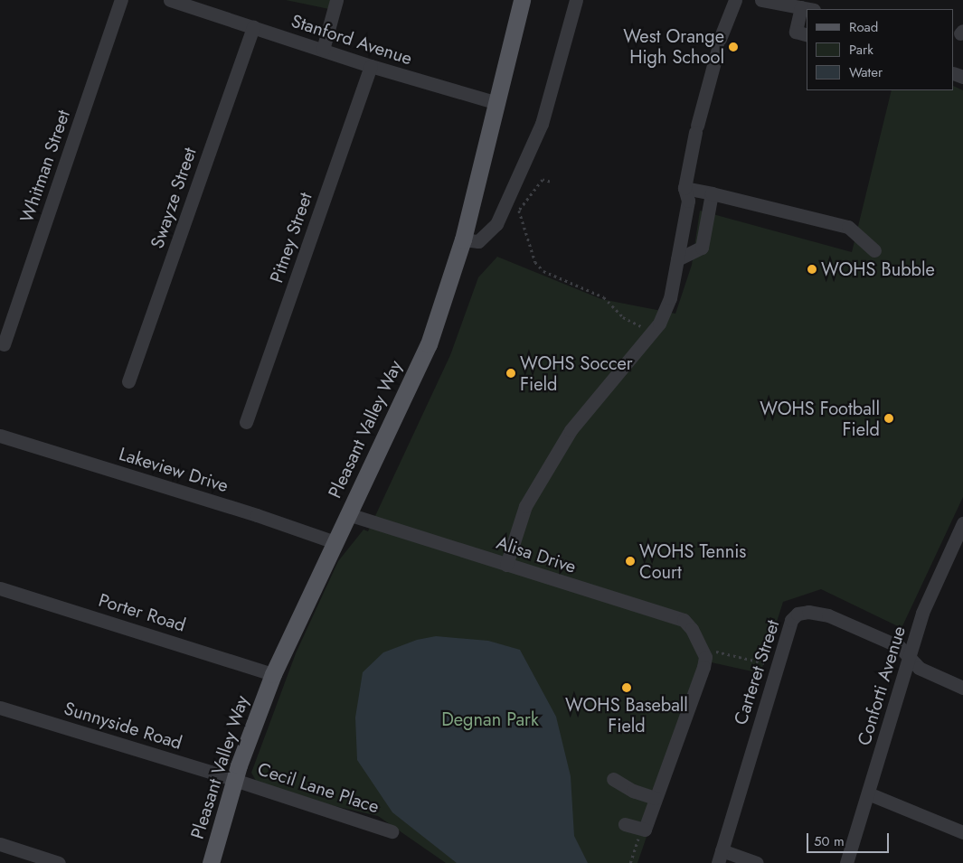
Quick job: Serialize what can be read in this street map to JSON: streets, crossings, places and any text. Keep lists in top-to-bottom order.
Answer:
{
  "streets": {
    "main road": ["Pleasant Valley Way"],
    "street": [
      "Stanford Avenue",
      "Whitman Street",
      "Swayze Street",
      "Pitney Street",
      "Lakeview Drive",
      "Alisa Drive",
      "Porter Road",
      "Carteret Street",
      "Conforti Avenue",
      "Sunnyside Road",
      "Cecil Lane Place"
    ]
  },
  "crossings": [
    ["Stanford Avenue", "Swayze Street"],
    ["Stanford Avenue", "Pitney Street"],
    ["Stanford Avenue", "Pleasant Valley Way"],
    ["Pleasant Valley Way", "Lakeview Drive"],
    ["Pleasant Valley Way", "Alisa Drive"],
    ["Pleasant Valley Way", "Porter Road"],
    ["Pleasant Valley Way", "Sunnyside Road"],
    ["Pleasant Valley Way", "Cecil Lane Place"],
    ["Carteret Street", "Conforti Avenue"],
    ["Sunnyside Road", "Cecil Lane Place"]
  ],
  "parks": ["Degnan Park"],
  "places": [
    "West Orange High School",
    "WOHS Bubble",
    "WOHS Soccer Field",
    "WOHS Football Field",
    "WOHS Tennis Court",
    "WOHS Baseball Field"
  ],
  "legend": ["Road", "Park", "Water"],
  "scale_bar": "50 m"
}
